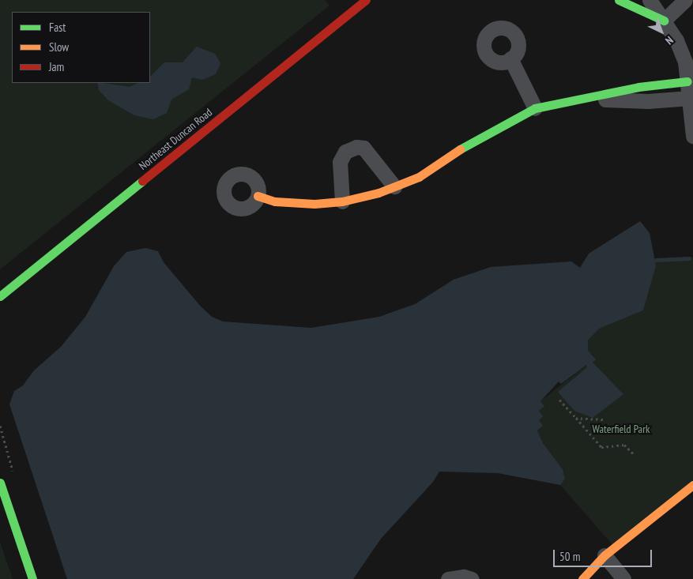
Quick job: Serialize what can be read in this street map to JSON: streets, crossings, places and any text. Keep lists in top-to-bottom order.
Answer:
{
  "streets": {
    "street": ["Northeast Duncan Road"]
  },
  "parks": ["Waterfield Park"],
  "legend": ["Fast", "Slow", "Jam"],
  "scale_bar": "50 m",
  "north": "bottom right"
}
